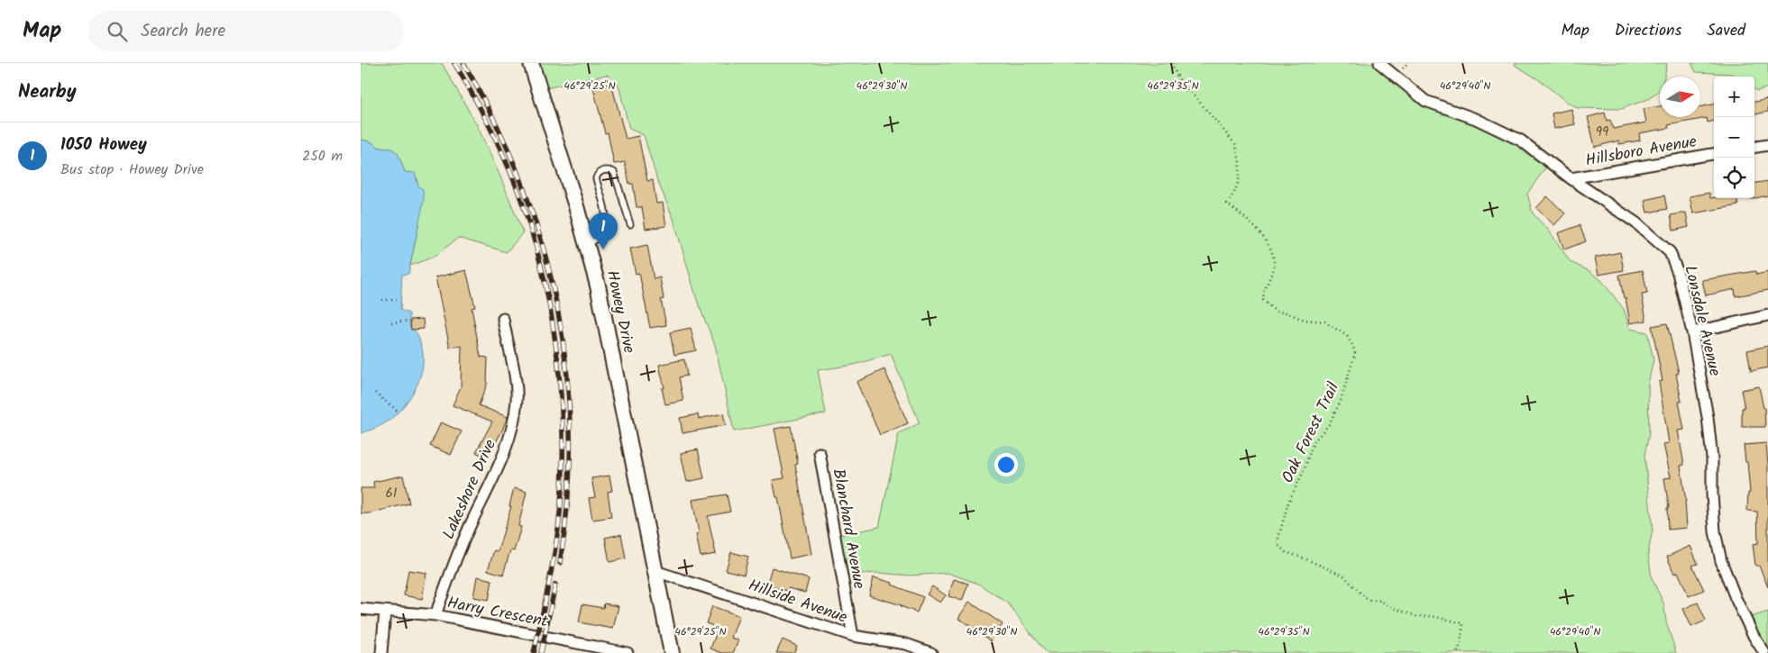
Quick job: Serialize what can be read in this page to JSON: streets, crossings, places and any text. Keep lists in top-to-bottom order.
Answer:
{
  "streets": {
    "main road": ["Howey Drive"],
    "street": [
      "Hillsboro Avenue",
      "Lonsdale Avenue",
      "Lakeshore Drive",
      "Blanchard Avenue",
      "Hillside Avenue",
      "Harry Crescent"
    ],
    "path": ["Oak Forest Trail"]
  },
  "crossings": [
    ["Hillsboro Avenue", "Lonsdale Avenue"],
    ["Howey Drive", "Hillside Avenue"],
    ["Lakeshore Drive", "Harry Crescent"],
    ["Blanchard Avenue", "Hillside Avenue"]
  ],
  "house_numbers": ["99", "61"],
  "north": "right",
  "page": {
    "header": "Map",
    "search": "Search here",
    "nav": ["Map", "Directions", "Saved"],
    "heading": "Nearby",
    "map_buttons": ["+", "−"],
    "list": [
      {
        "mark": "1",
        "name": "1050 Howey",
        "note": "Bus stop · Howey Drive",
        "value": "250 m"
      }
    ],
    "pins": "1"
  },
  "coordinates": [
    "46°29'25\"N",
    "46°29'30\"N",
    "46°29'35\"N",
    "46°29'40\"N"
  ]
}
